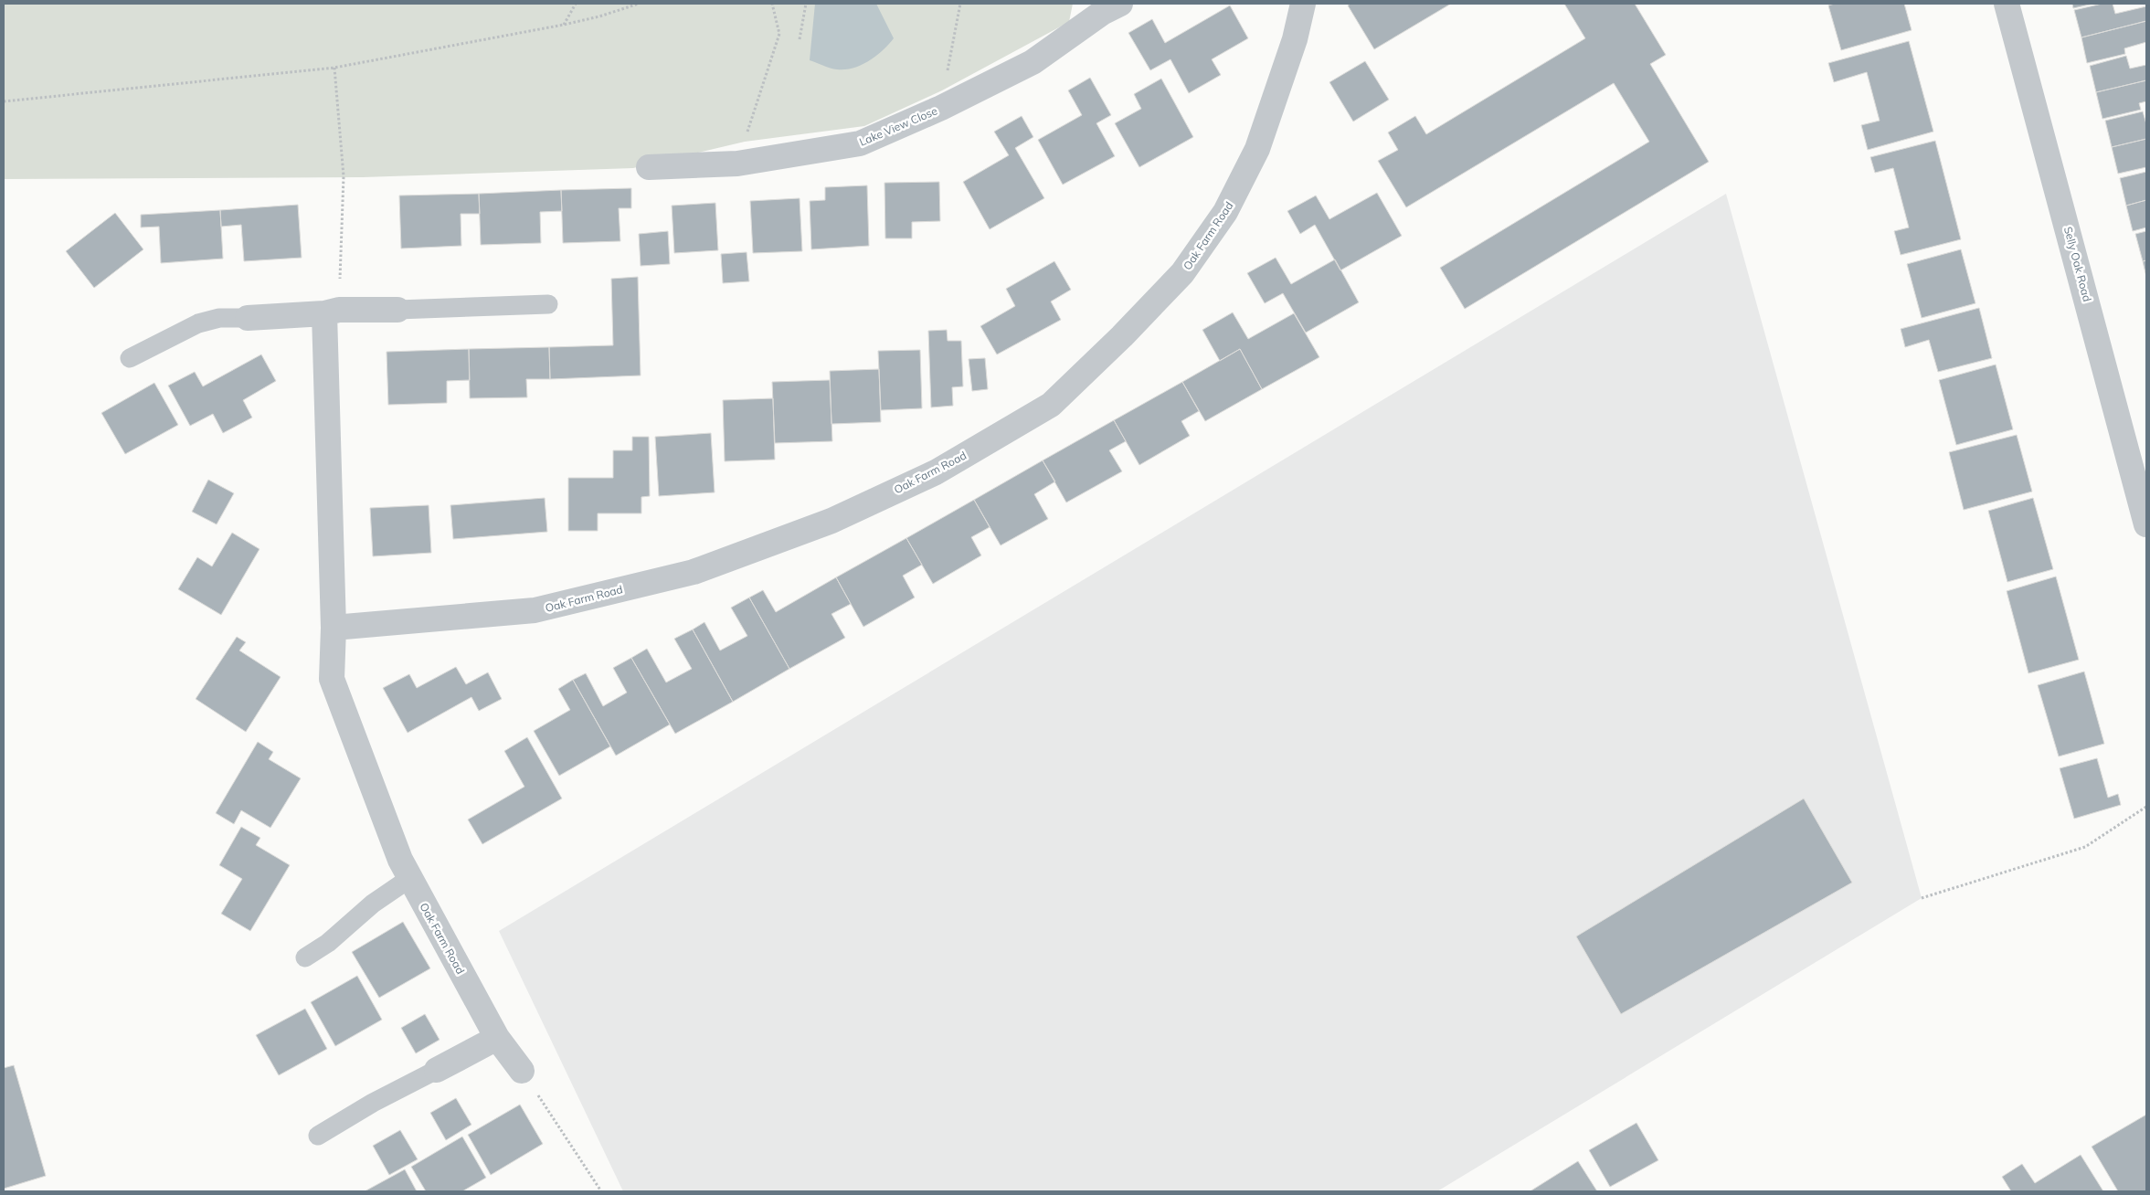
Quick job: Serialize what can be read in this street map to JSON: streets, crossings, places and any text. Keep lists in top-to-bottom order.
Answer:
{
  "streets": {
    "street": ["Lake View Close", "Oak Farm Road", "Selly Oak Road"]
  }
}
